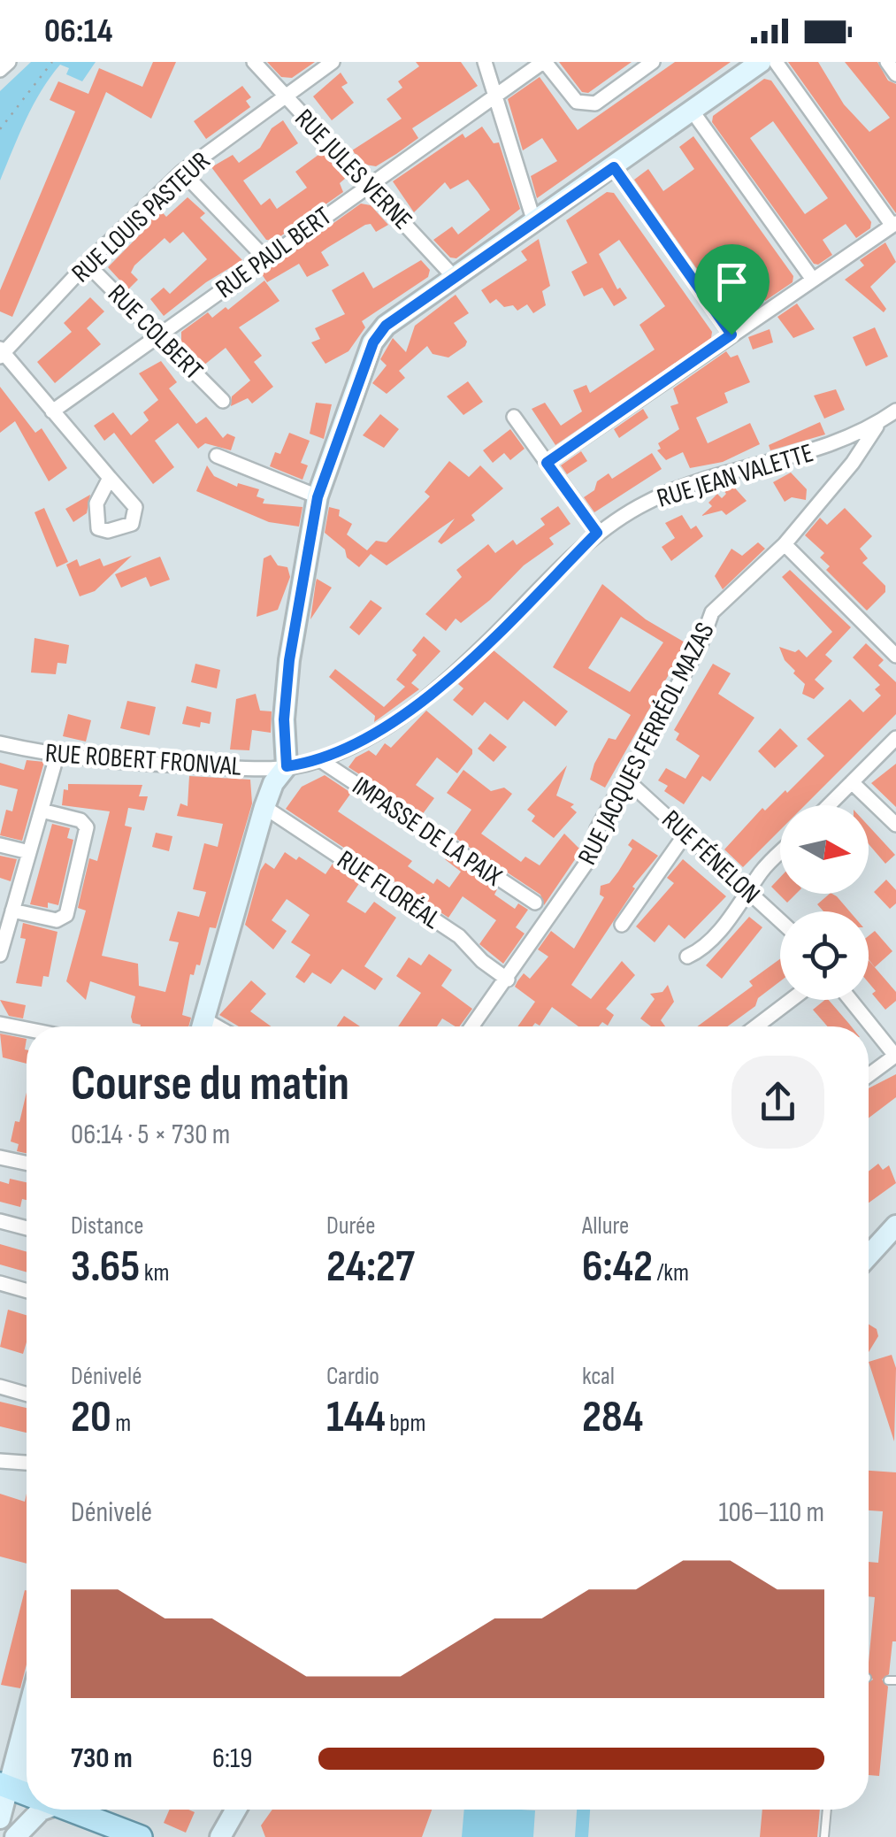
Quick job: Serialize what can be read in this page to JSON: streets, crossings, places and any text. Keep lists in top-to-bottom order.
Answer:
{
  "streets": {
    "street": [
      "RUE JULES VERNE",
      "RUE LOUIS PASTEUR",
      "RUE PAUL BERT",
      "RUE COLBERT",
      "RUE JEAN VALETTE",
      "RUE JACQUES FERRÉOL MAZAS",
      "RUE ROBERT FRONVAL",
      "IMPASSE DE LA PAIX",
      "RUE FÉNELON",
      "RUE FLORÉAL"
    ]
  },
  "crossings": [
    ["RUE JULES VERNE", "RUE LOUIS PASTEUR"],
    ["RUE JULES VERNE", "RUE PAUL BERT"],
    ["RUE LOUIS PASTEUR", "RUE COLBERT"],
    ["RUE PAUL BERT", "RUE COLBERT"],
    ["RUE JEAN VALETTE", "RUE JACQUES FERRÉOL MAZAS"],
    ["RUE JEAN VALETTE", "RUE ROBERT FRONVAL"],
    ["RUE JEAN VALETTE", "IMPASSE DE LA PAIX"],
    ["RUE JACQUES FERRÉOL MAZAS", "RUE FÉNELON"],
    ["RUE JACQUES FERRÉOL MAZAS", "RUE FLORÉAL"]
  ],
  "north": "right",
  "page": {
    "status": "06:14",
    "heading": ["Course du matin", "06:14 · 5 × 730 m"],
    "stats": [
      ["Distance", "3.65 km"],
      ["Durée", "24:27"],
      ["Allure", "6:42 /km"],
      ["Dénivelé", "20 m"],
      ["Cardio", "144 bpm"],
      ["kcal", "284"]
    ],
    "chart": ["Dénivelé", "106–110 m"],
    "list": [
      {
        "name": "730 m",
        "note": "6:19"
      }
    ]
  }
}
